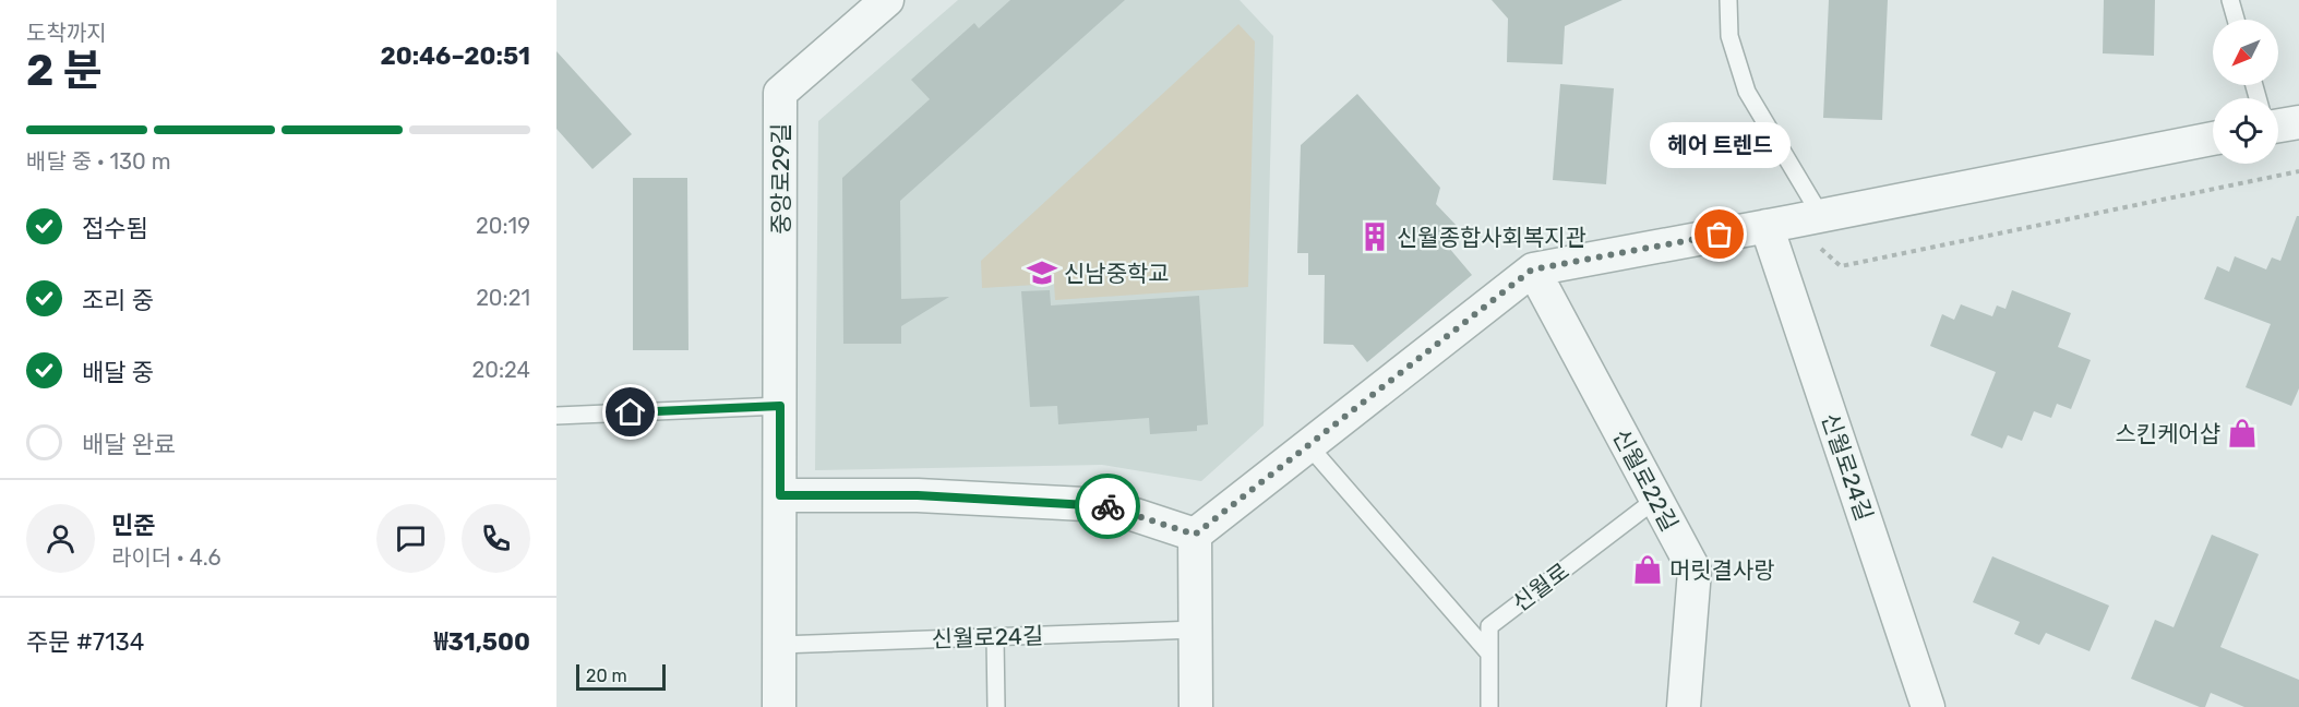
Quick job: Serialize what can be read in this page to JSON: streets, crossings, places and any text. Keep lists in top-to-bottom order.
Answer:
{
  "streets": {
    "street": ["중앙로29길", "신월로24길", "신월로22길"],
    "lane": ["신월로"]
  },
  "crossings": [
    ["중앙로29길", "신월로24길"],
    ["신월로22길", "신월로"]
  ],
  "places": {
    "other": ["헤어 트렌드"],
    "building": ["신월종합사회복지관"],
    "school or university": ["신남중학교"],
    "shop": ["스킨케어샵", "머릿결사랑"]
  },
  "scale_bar": "20 m",
  "north": "bottom left",
  "page": {
    "heading": ["2 분", "도착까지", "20:46–20:51"],
    "panel": [
      "민준",
      "라이더 · 4.6",
      "주문 #7134",
      "₩31,500"
    ],
    "bar": "배달 중 · 130 m",
    "bubble": "헤어 트렌드",
    "list": [
      ["접수됨", "20:19"],
      ["조리 중", "20:21"],
      ["배달 중", "20:24"],
      "배달 완료"
    ],
    "scale": "20 m"
  }
}
